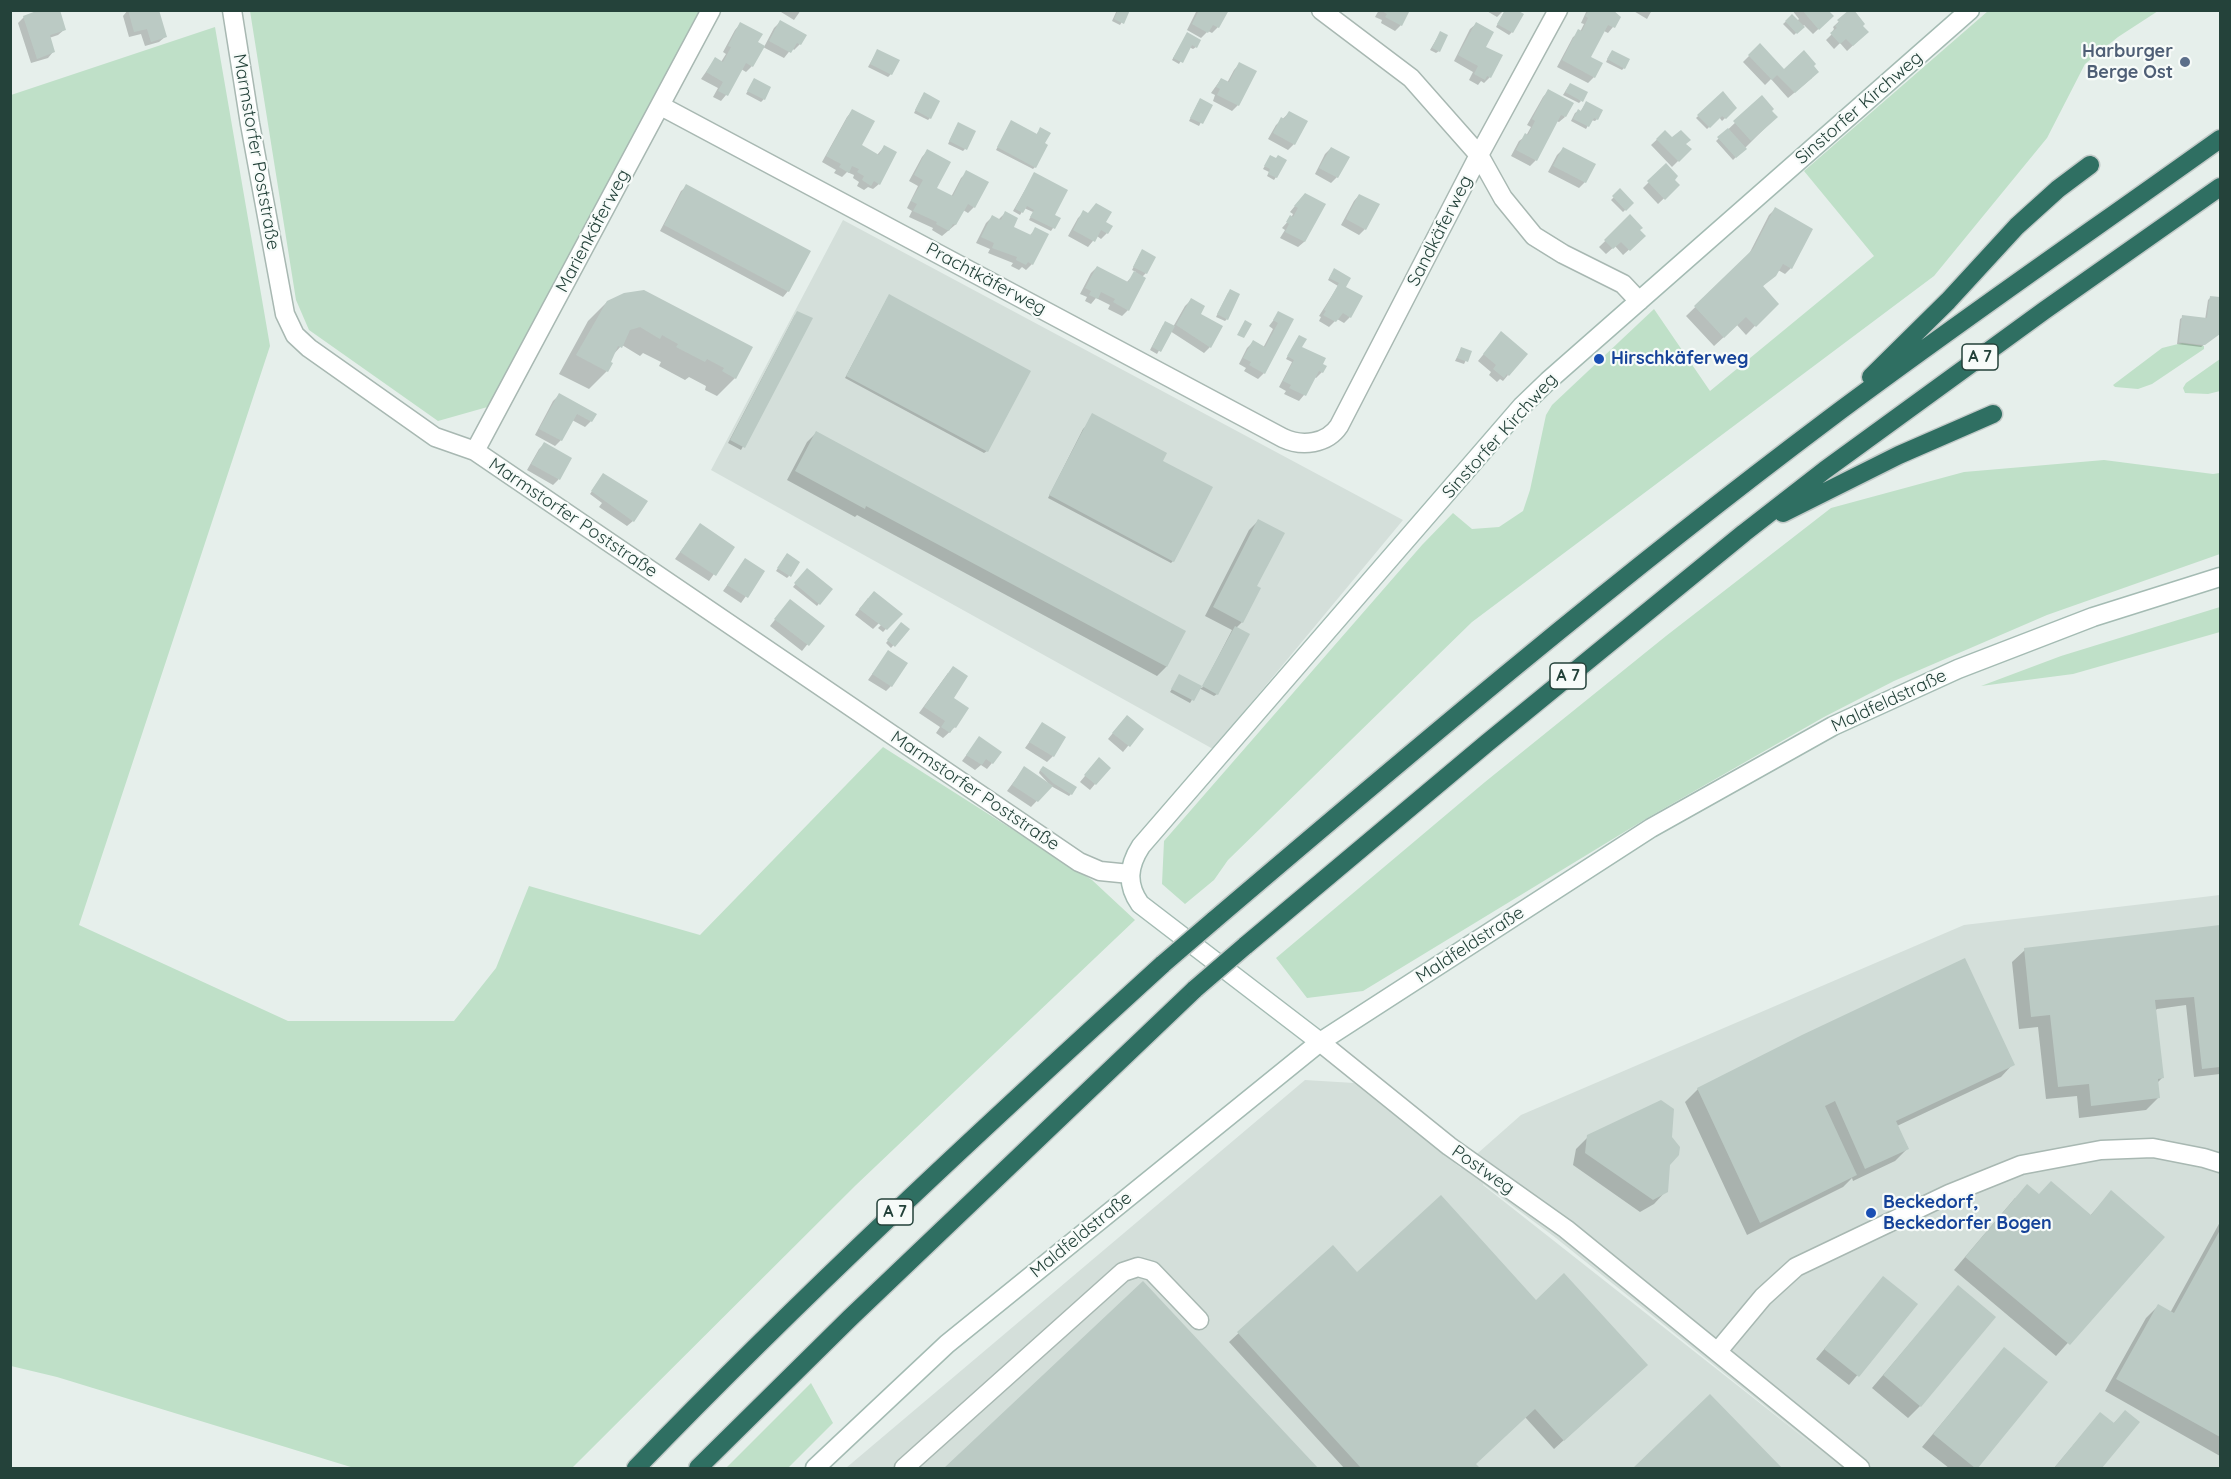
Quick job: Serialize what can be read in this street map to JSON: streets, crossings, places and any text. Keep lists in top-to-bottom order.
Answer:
{
  "streets": {
    "highway": ["A 7"],
    "street": [
      "Sinstorfer Kirchweg",
      "Marmstorfer Poststraße",
      "Marienkäferweg",
      "Sandkäferweg",
      "Prachtkäferweg",
      "Maldfeldstraße",
      "Postweg"
    ]
  },
  "crossings": [
    ["Sinstorfer Kirchweg", "Marmstorfer Poststraße"],
    ["Sinstorfer Kirchweg", "Postweg"],
    ["Marmstorfer Poststraße", "Marienkäferweg"],
    ["Marmstorfer Poststraße", "Postweg"],
    ["Marienkäferweg", "Prachtkäferweg"],
    ["Sandkäferweg", "Prachtkäferweg"],
    ["Maldfeldstraße", "Postweg"]
  ],
  "places": ["Harburger Berge Ost", "Hirschkäferweg", "Beckedorf, Beckedorfer Bogen"]
}
